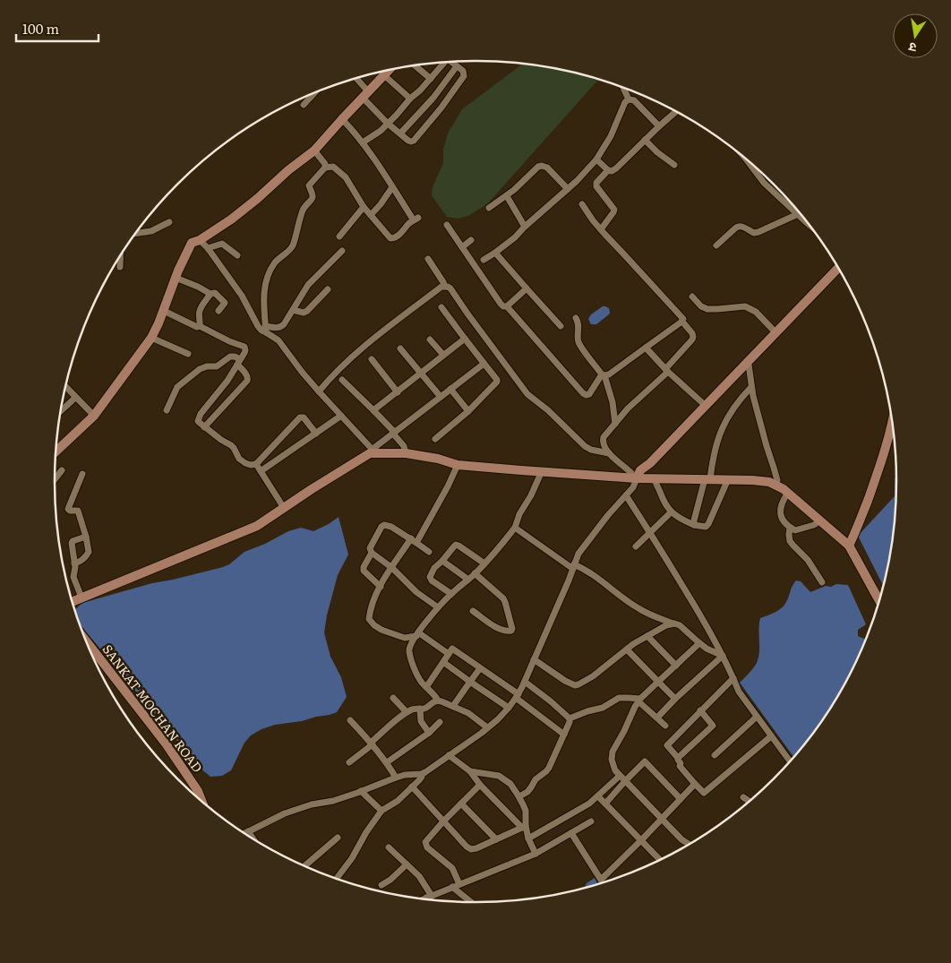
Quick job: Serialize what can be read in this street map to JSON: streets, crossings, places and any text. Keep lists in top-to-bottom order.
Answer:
{
  "streets": {
    "main road": ["SANKAT MOCHAN ROAD"]
  },
  "scale_bar": "100 m",
  "north": "bottom"
}
